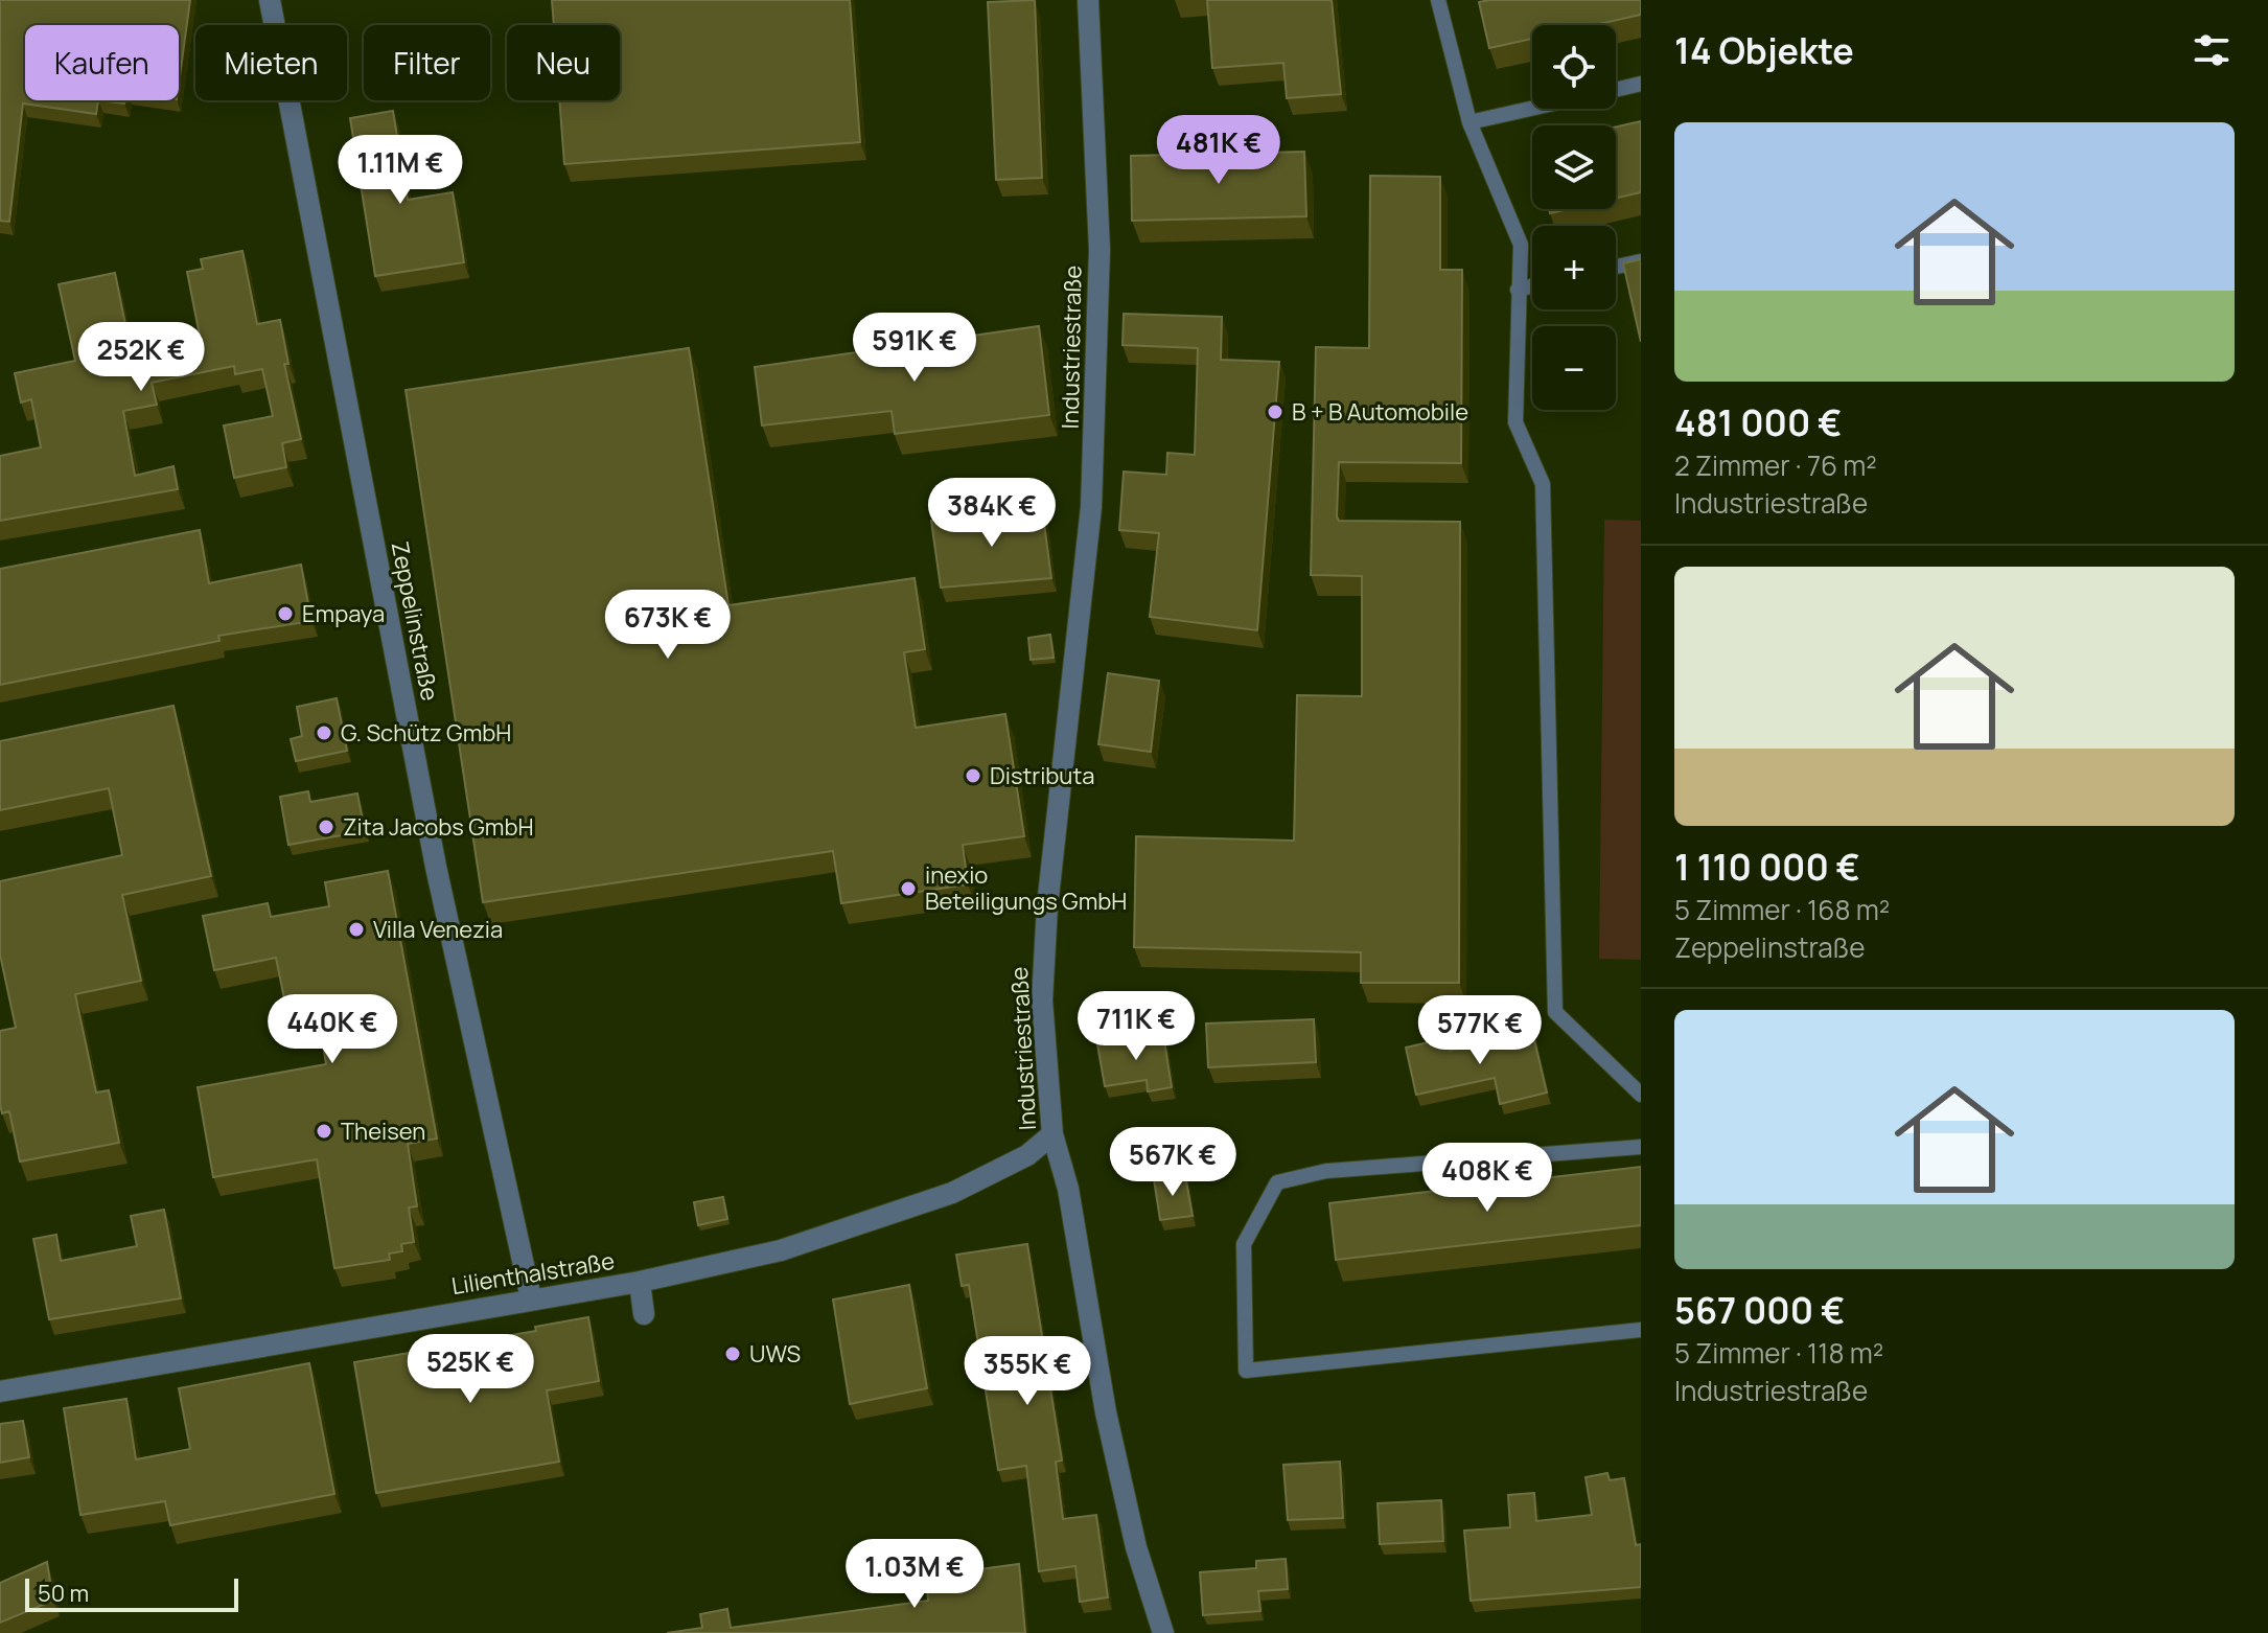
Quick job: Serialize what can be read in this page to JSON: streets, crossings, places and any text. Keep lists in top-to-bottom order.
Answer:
{
  "streets": {
    "street": ["Industriestraße", "Zeppelinstraße", "Lilienthalstraße"]
  },
  "crossings": [
    ["Industriestraße", "Lilienthalstraße"],
    ["Zeppelinstraße", "Lilienthalstraße"]
  ],
  "places": [
    "B + B Automobile",
    "Empaya",
    "G. Schütz GmbH",
    "Distributa",
    "Zita Jacobs GmbH",
    "inexio Beteiligungs GmbH",
    "Villa Venezia",
    "Theisen",
    "UWS"
  ],
  "scale_bar": "50 m",
  "page": {
    "heading": "14 Objekte",
    "map_buttons": ["+", "−"],
    "chip": [
      "Kaufen",
      "Mieten",
      "Filter",
      "Neu"
    ],
    "list": [
      {
        "name": "481 000 €",
        "note": "2 Zimmer · 76 m² · Industriestraße"
      },
      {
        "name": "1 110 000 €",
        "note": "5 Zimmer · 168 m² · Zeppelinstraße"
      },
      {
        "name": "567 000 €",
        "note": "5 Zimmer · 118 m² · Industriestraße"
      }
    ],
    "price": [
      "481K €",
      "1.11M €",
      "591K €",
      "252K €",
      "384K €",
      "673K €",
      "711K €",
      "440K €",
      "577K €",
      "567K €",
      "408K €",
      "525K €",
      "355K €",
      "1.03M €"
    ],
    "scale": "50 m"
  }
}
